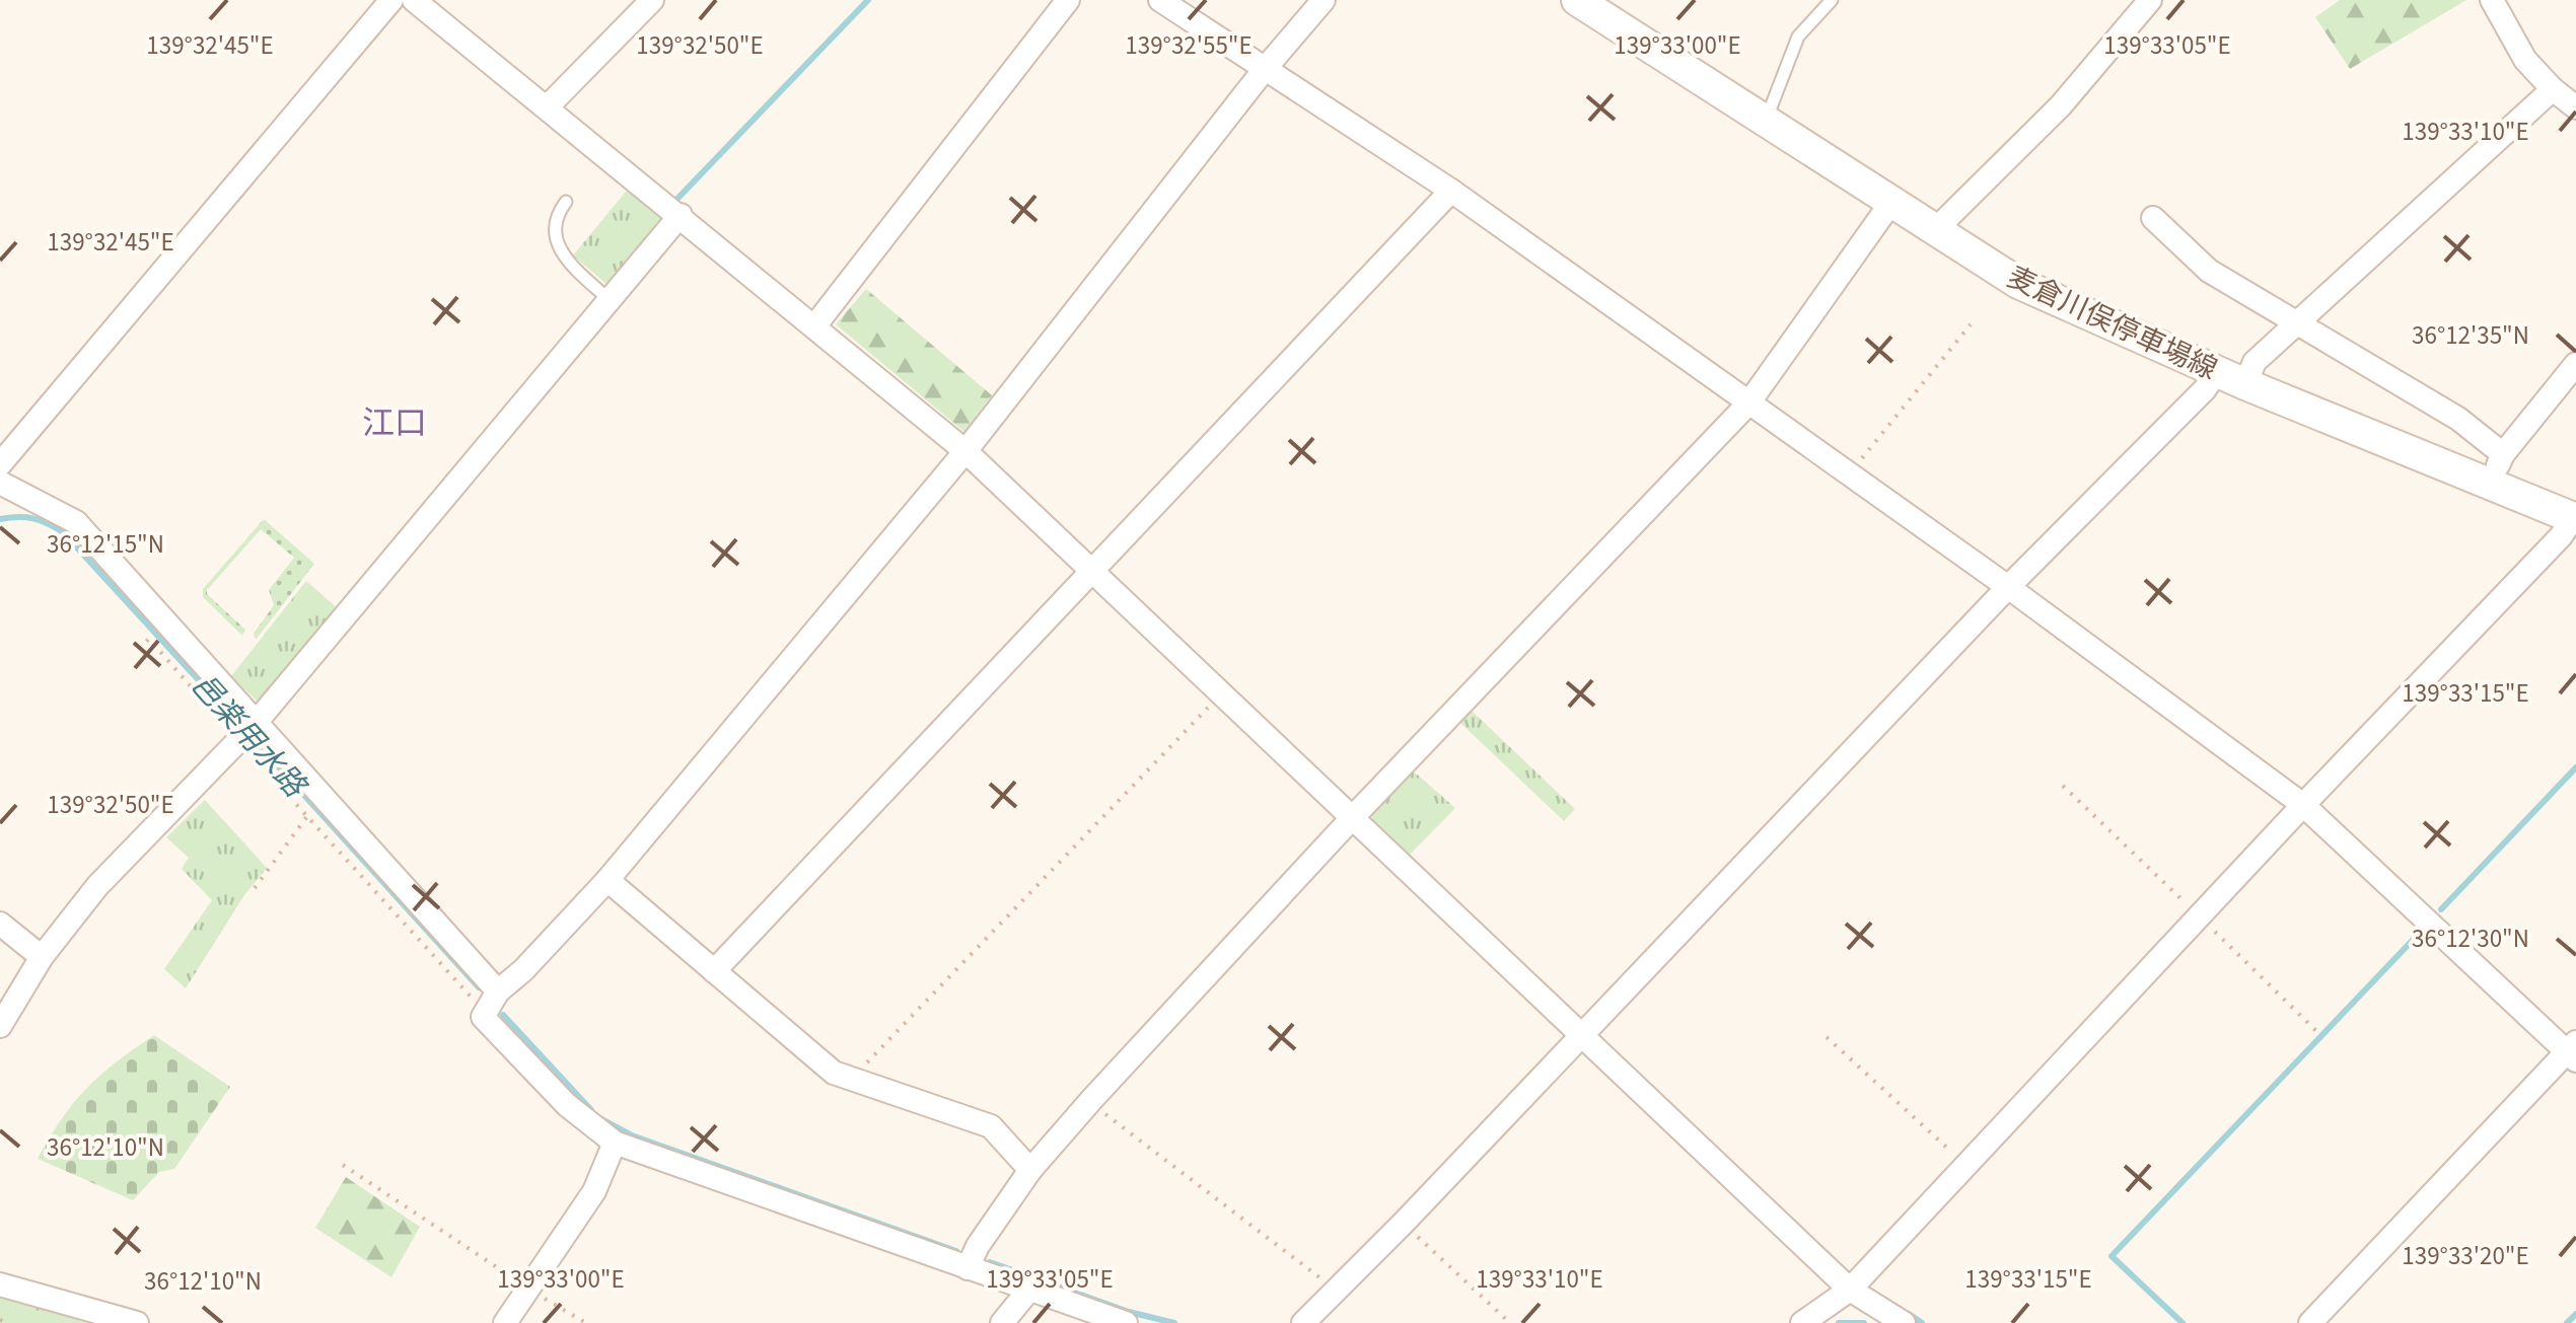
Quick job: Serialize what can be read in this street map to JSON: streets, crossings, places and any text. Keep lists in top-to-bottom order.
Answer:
{
  "streets": {
    "main road": ["麦倉川俣停車場線"]
  },
  "districts": ["江口"],
  "water": ["邑楽用水路"],
  "coordinates": [
    "139°32'45\"E",
    "139°32'50\"E",
    "139°32'55\"E",
    "139°33'00\"E",
    "139°33'05\"E",
    "139°33'10\"E",
    "36°12'35\"N",
    "36°12'15\"N",
    "139°33'15\"E",
    "36°12'30\"N",
    "36°12'10\"N",
    "139°33'20\"E"
  ]
}
